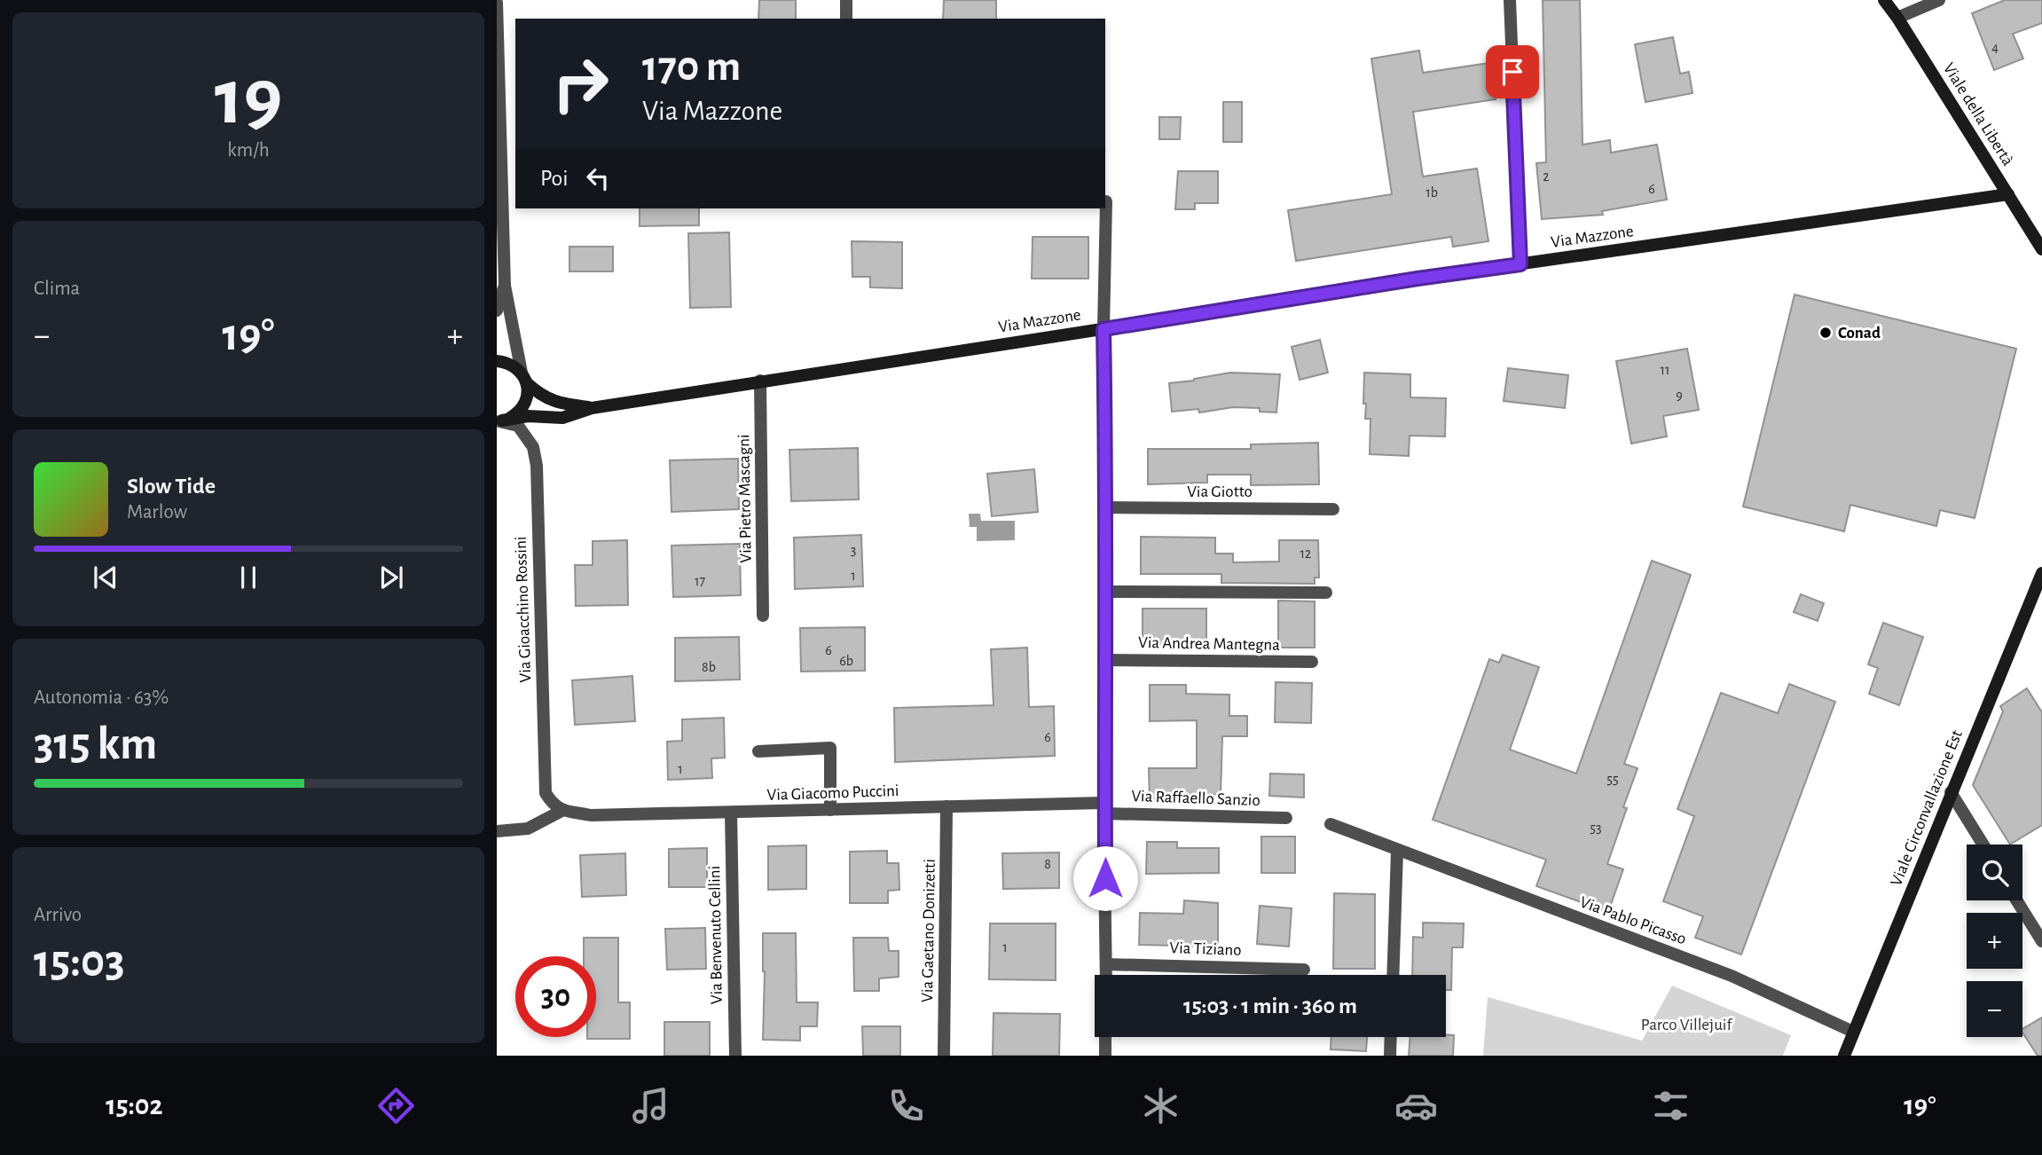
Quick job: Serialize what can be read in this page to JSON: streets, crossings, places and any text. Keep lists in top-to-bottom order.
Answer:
{
  "streets": {
    "main road": ["Viale della Libertà", "Via Mazzone", "Viale Circonvallazione Est"],
    "street": [
      "Via Giotto",
      "Via Pietro Mascagni",
      "Via Gioacchino Rossini",
      "Via Andrea Mantegna",
      "Via Giacomo Puccini",
      "Via Raffaello Sanzio",
      "Via Pablo Picasso",
      "Via Gaetano Donizetti",
      "Via Benvenuto Cellini",
      "Via Tiziano"
    ]
  },
  "crossings": [
    ["Viale della Libertà", "Via Mazzone"],
    ["Via Mazzone", "Via Pietro Mascagni"],
    ["Via Mazzone", "Via Gioacchino Rossini"],
    ["Via Gioacchino Rossini", "Via Giacomo Puccini"],
    ["Via Giacomo Puccini", "Via Raffaello Sanzio"],
    ["Via Giacomo Puccini", "Via Gaetano Donizetti"],
    ["Via Giacomo Puccini", "Via Benvenuto Cellini"],
    ["Viale Circonvallazione Est", "Via Pablo Picasso"]
  ],
  "parks": ["Parco Villejuif"],
  "places": ["Conad"],
  "house_numbers": [
    "4",
    "2",
    "6",
    "1b",
    "11",
    "9",
    "3",
    "12",
    "1",
    "17",
    "6",
    "6b",
    "8b",
    "6",
    "1",
    "55",
    "53",
    "8",
    "1"
  ],
  "page": {
    "tile": [
      ["19", "km/h"],
      "Clima",
      ["Autonomia · 63%", "315 km"],
      ["Arrivo", "15:03"]
    ],
    "turn": ["170 m", "Via Mazzone"],
    "then": "Poi",
    "heat": ["−", "19°", "+"],
    "song": ["Slow Tide", "Marlow"],
    "map_buttons": ["+", "−"],
    "limit": "30",
    "trip": "15:03 · 1 min · 360 m",
    "tabs": ["15:02", "19°"]
  }
}
